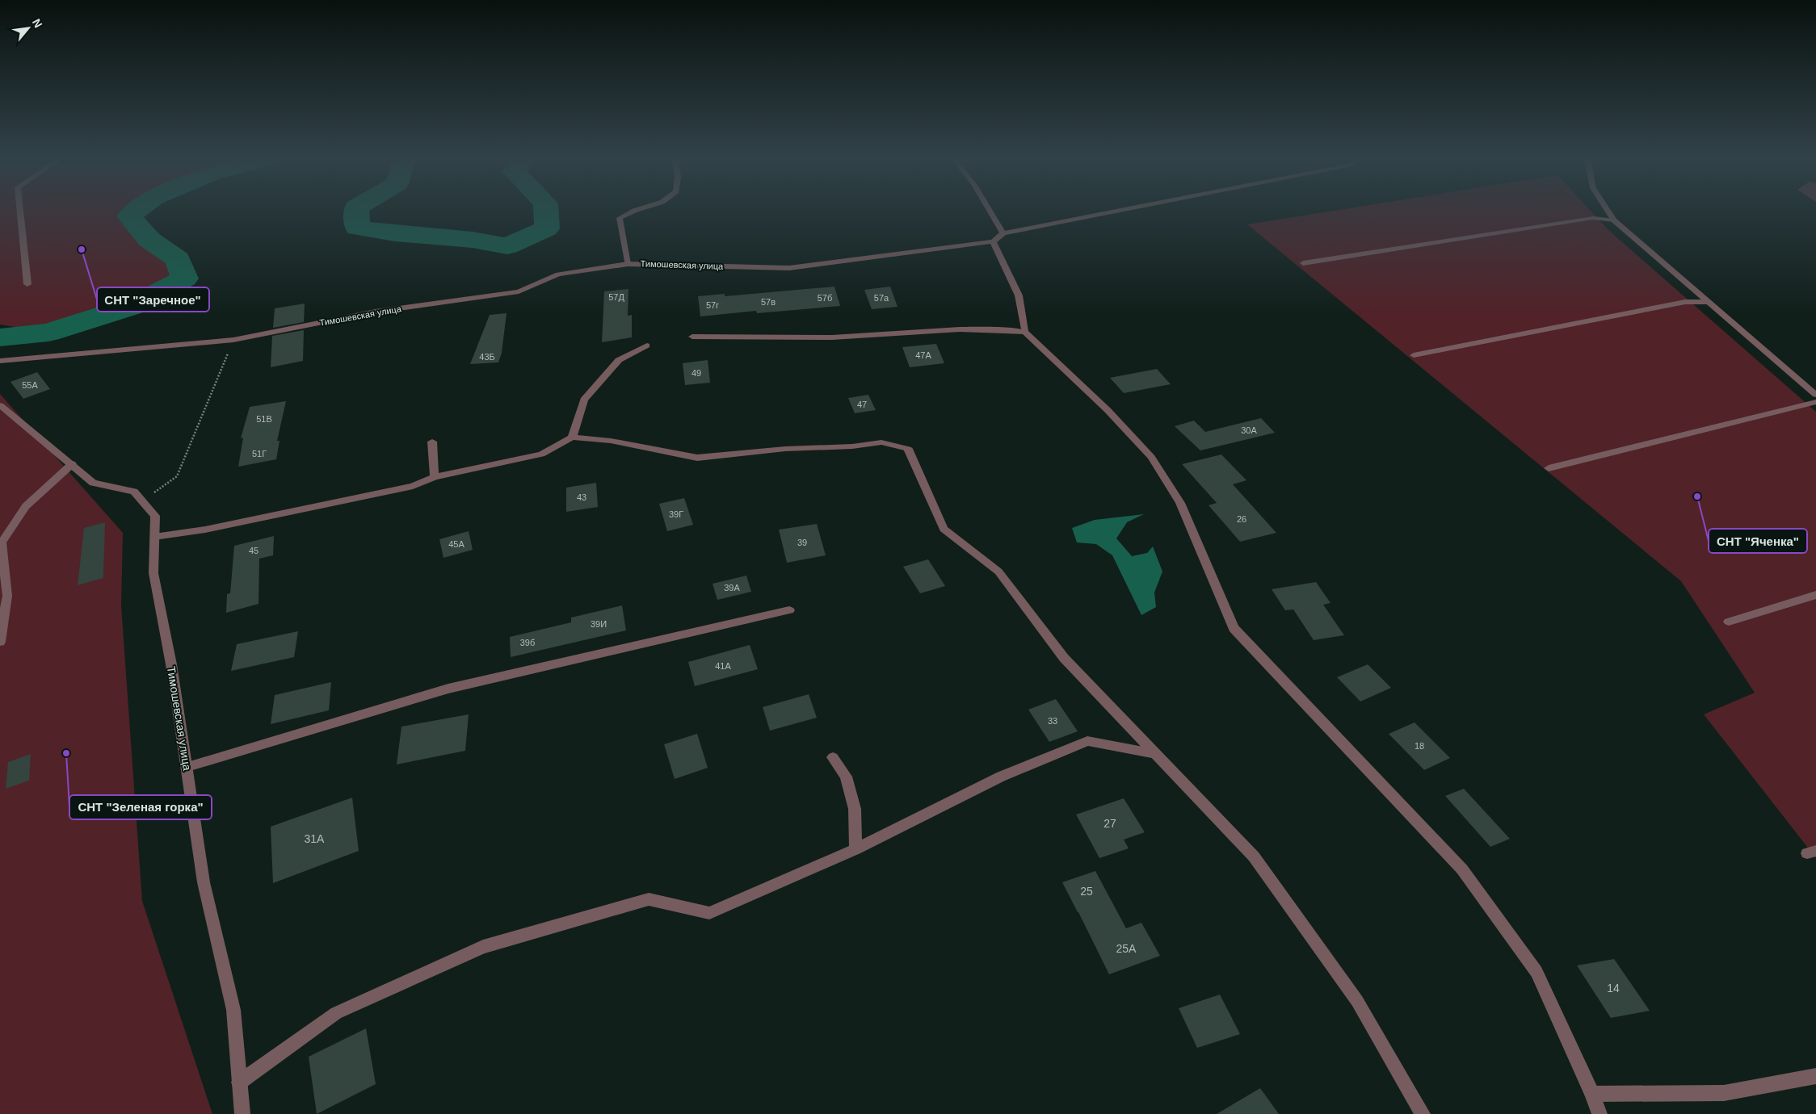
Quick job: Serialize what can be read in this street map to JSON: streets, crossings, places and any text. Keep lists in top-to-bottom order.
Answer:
{
  "streets": {
    "street": ["Тимошевская улица"]
  },
  "places": ["СНТ \"Заречное\"", "СНТ \"Яченка\"", "СНТ \"Зеленая горка\""],
  "house_numbers": [
    "57Д",
    "57б",
    "57а",
    "57в",
    "57г",
    "47А",
    "43Б",
    "49",
    "55А",
    "47",
    "51В",
    "30А",
    "51Г",
    "43",
    "39Г",
    "26",
    "39",
    "45А",
    "45",
    "39А",
    "39И",
    "39б",
    "41А",
    "33",
    "18",
    "27",
    "31А",
    "25",
    "25А",
    "14"
  ],
  "north": "top right"
}
